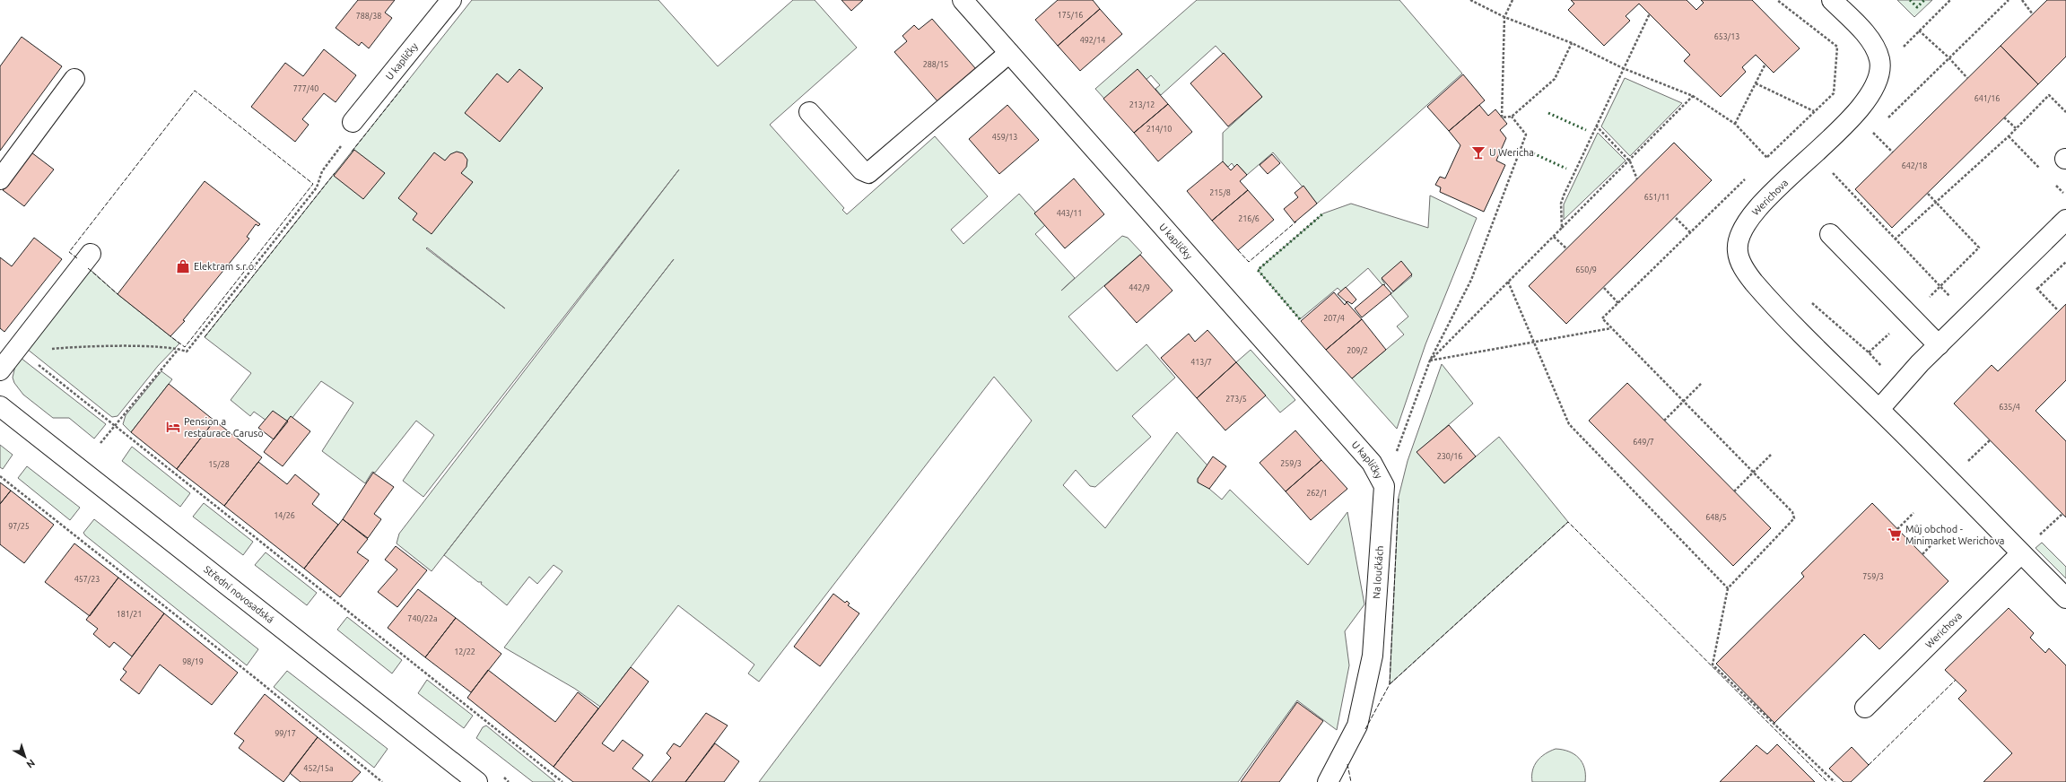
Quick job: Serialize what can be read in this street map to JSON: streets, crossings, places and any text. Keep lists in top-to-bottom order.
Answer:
{
  "streets": {
    "street": [
      "U kapličky",
      "Werichova",
      "Na loučkách",
      "Střední novosadská"
    ]
  },
  "crossings": [
    ["U kapličky", "Na loučkách"]
  ],
  "places": {
    "bar": ["U Wericha"],
    "shop": ["Elektram s.r.o."],
    "hotel": ["Pension a restaurace Caruso"],
    "supermarket": ["Můj obchod - Minimarket Werichova"]
  },
  "house_numbers": [
    "175/16",
    "788/38",
    "653/13",
    "492/14",
    "288/15",
    "777/40",
    "641/16",
    "213/12",
    "214/10",
    "459/13",
    "642/18",
    "215/8",
    "651/11",
    "443/11",
    "216/6",
    "650/9",
    "442/9",
    "207/4",
    "209/2",
    "413/7",
    "273/5",
    "635/4",
    "649/7",
    "230/16",
    "259/3",
    "15/28",
    "262/1",
    "14/26",
    "648/5",
    "97/25",
    "759/3",
    "457/23",
    "181/21",
    "740/22a",
    "12/22",
    "98/19",
    "99/17",
    "452/15a"
  ],
  "north": "bottom right"
}
